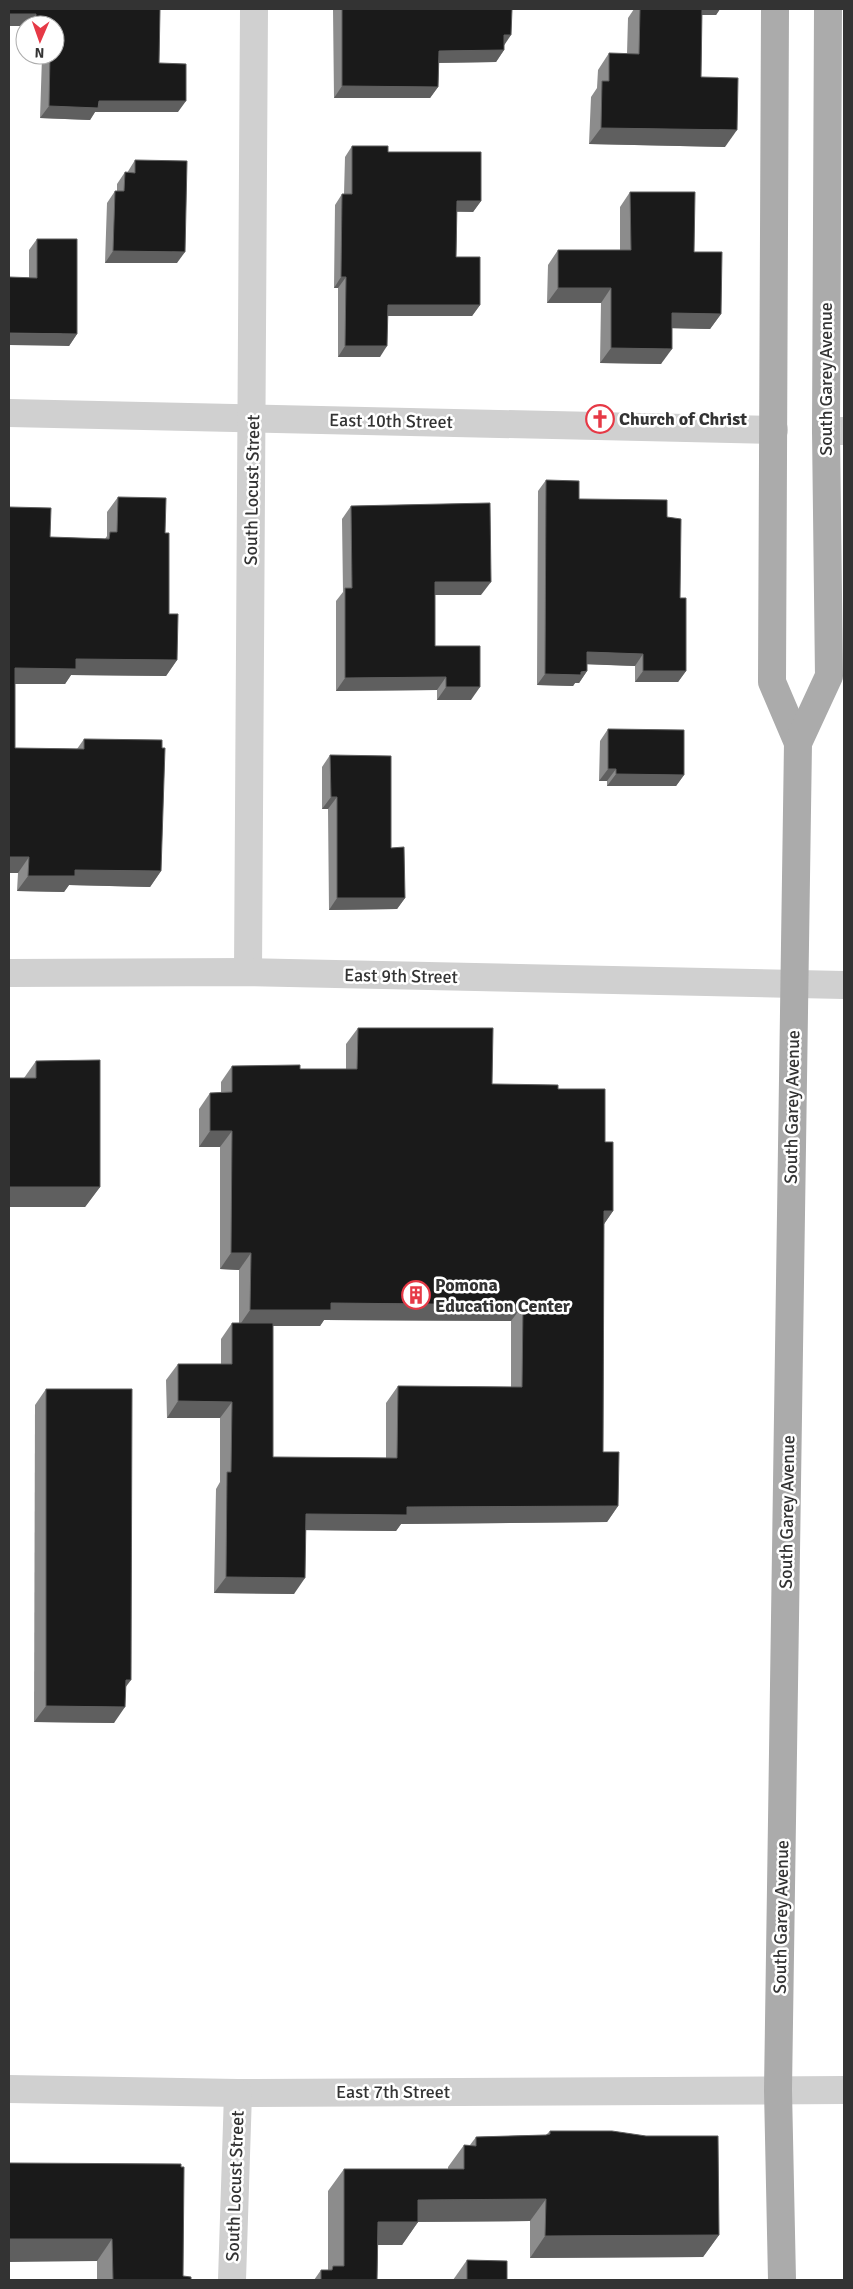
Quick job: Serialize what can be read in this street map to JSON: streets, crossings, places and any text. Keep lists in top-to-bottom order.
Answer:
{
  "streets": {
    "main road": ["South Garey Avenue"],
    "street": [
      "East 10th Street",
      "South Locust Street",
      "East 9th Street",
      "East 7th Street"
    ]
  },
  "crossings": [
    ["South Garey Avenue", "East 10th Street"],
    ["South Garey Avenue", "East 9th Street"],
    ["South Garey Avenue", "East 7th Street"],
    ["East 10th Street", "South Locust Street"],
    ["South Locust Street", "East 9th Street"],
    ["South Locust Street", "East 7th Street"]
  ],
  "places": {
    "church": ["Church of Christ"],
    "building": ["Pomona Education Center"]
  },
  "north": "bottom"
}
